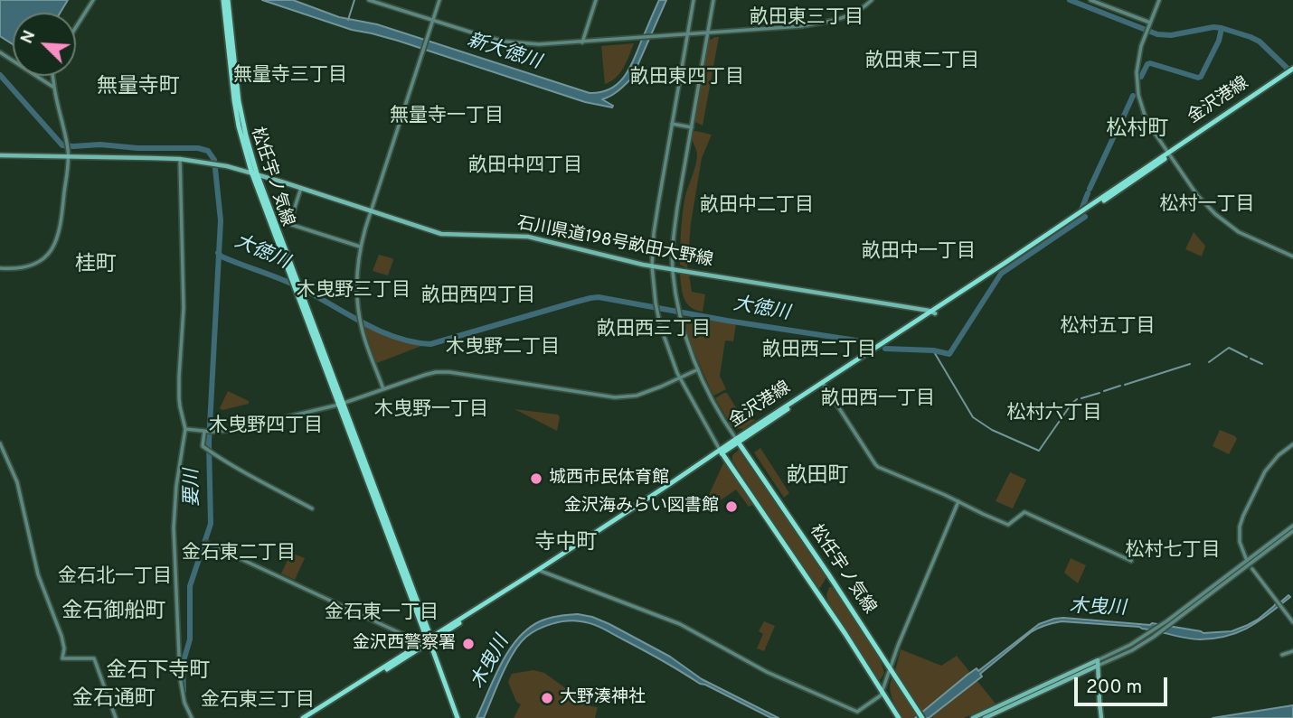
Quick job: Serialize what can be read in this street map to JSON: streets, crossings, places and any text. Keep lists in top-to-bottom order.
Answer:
{
  "streets": {
    "main road": ["金沢港線", "松任宇ノ気線", "石川県道198号畝田大野線"]
  },
  "crossings": [
    ["金沢港線", "松任宇ノ気線"],
    ["金沢港線", "石川県道198号畝田大野線"],
    ["松任宇ノ気線", "石川県道198号畝田大野線"]
  ],
  "districts": [
    "畝田東三丁目",
    "畝田東二丁目",
    "無量寺三丁目",
    "畝田東四丁目",
    "無量寺町",
    "無量寺一丁目",
    "松村町",
    "畝田中四丁目",
    "松村一丁目",
    "畝田中二丁目",
    "畝田中一丁目",
    "桂町",
    "木曳野三丁目",
    "畝田西四丁目",
    "松村五丁目",
    "畝田西三丁目",
    "木曳野二丁目",
    "畝田西二丁目",
    "畝田西一丁目",
    "木曳野一丁目",
    "松村六丁目",
    "木曳野四丁目",
    "畝田町",
    "寺中町",
    "松村七丁目",
    "金石東二丁目",
    "金石北一丁目",
    "金石御船町",
    "金石東一丁目",
    "金石下寺町",
    "金石通町",
    "金石東三丁目"
  ],
  "water": [
    "新大徳川",
    "大徳川",
    "要川",
    "木曳川"
  ],
  "places": [
    "城西市民体育館",
    "金沢海みらい図書館",
    "金沢西警察署",
    "大野湊神社"
  ],
  "scale_bar": "200 m",
  "north": "top left"
}
